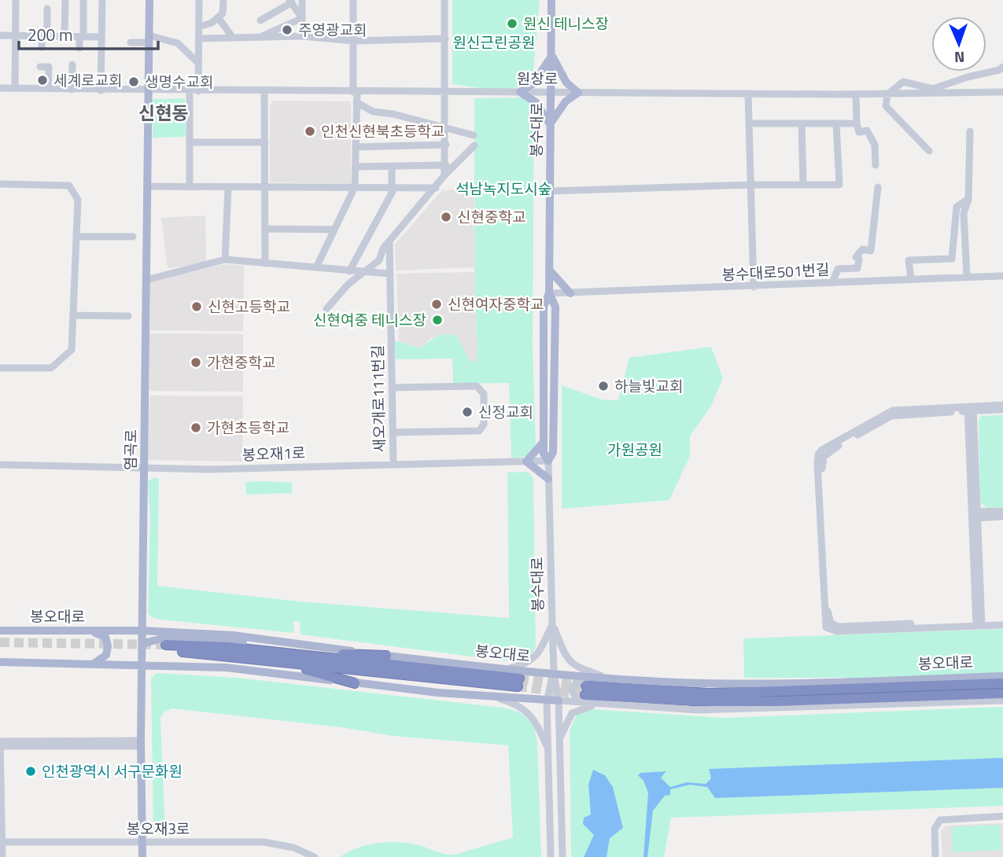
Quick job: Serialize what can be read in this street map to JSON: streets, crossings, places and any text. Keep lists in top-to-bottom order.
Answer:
{
  "streets": {
    "highway": ["봉오대로"],
    "main road": ["봉수대로", "염곡로"],
    "street": [
      "원창로",
      "봉수대로501번길",
      "새오개로111번길",
      "봉오재1로",
      "봉오재3로"
    ]
  },
  "crossings": [
    ["원창로", "봉수대로"],
    ["원창로", "염곡로"],
    ["봉수대로", "봉수대로501번길"],
    ["봉수대로", "봉오재1로"],
    ["봉수대로", "봉오대로"],
    ["새오개로111번길", "봉오재1로"],
    ["염곡로", "봉오재1로"],
    ["염곡로", "봉오대로"],
    ["염곡로", "봉오재3로"]
  ],
  "districts": ["신현동"],
  "parks": ["원신근린공원", "석남녹지도시숲", "가원공원"],
  "places": [
    "원신 테니스장",
    "주영광교회",
    "세계로교회",
    "생명수교회",
    "인천신현북초등학교",
    "신현중학교",
    "신현여자중학교",
    "신현고등학교",
    "신현여중 테니스장",
    "가현중학교",
    "하늘빛교회",
    "신정교회",
    "가현초등학교",
    "인천광역시 서구문화원"
  ],
  "scale_bar": "200 m",
  "north": "bottom"
}
